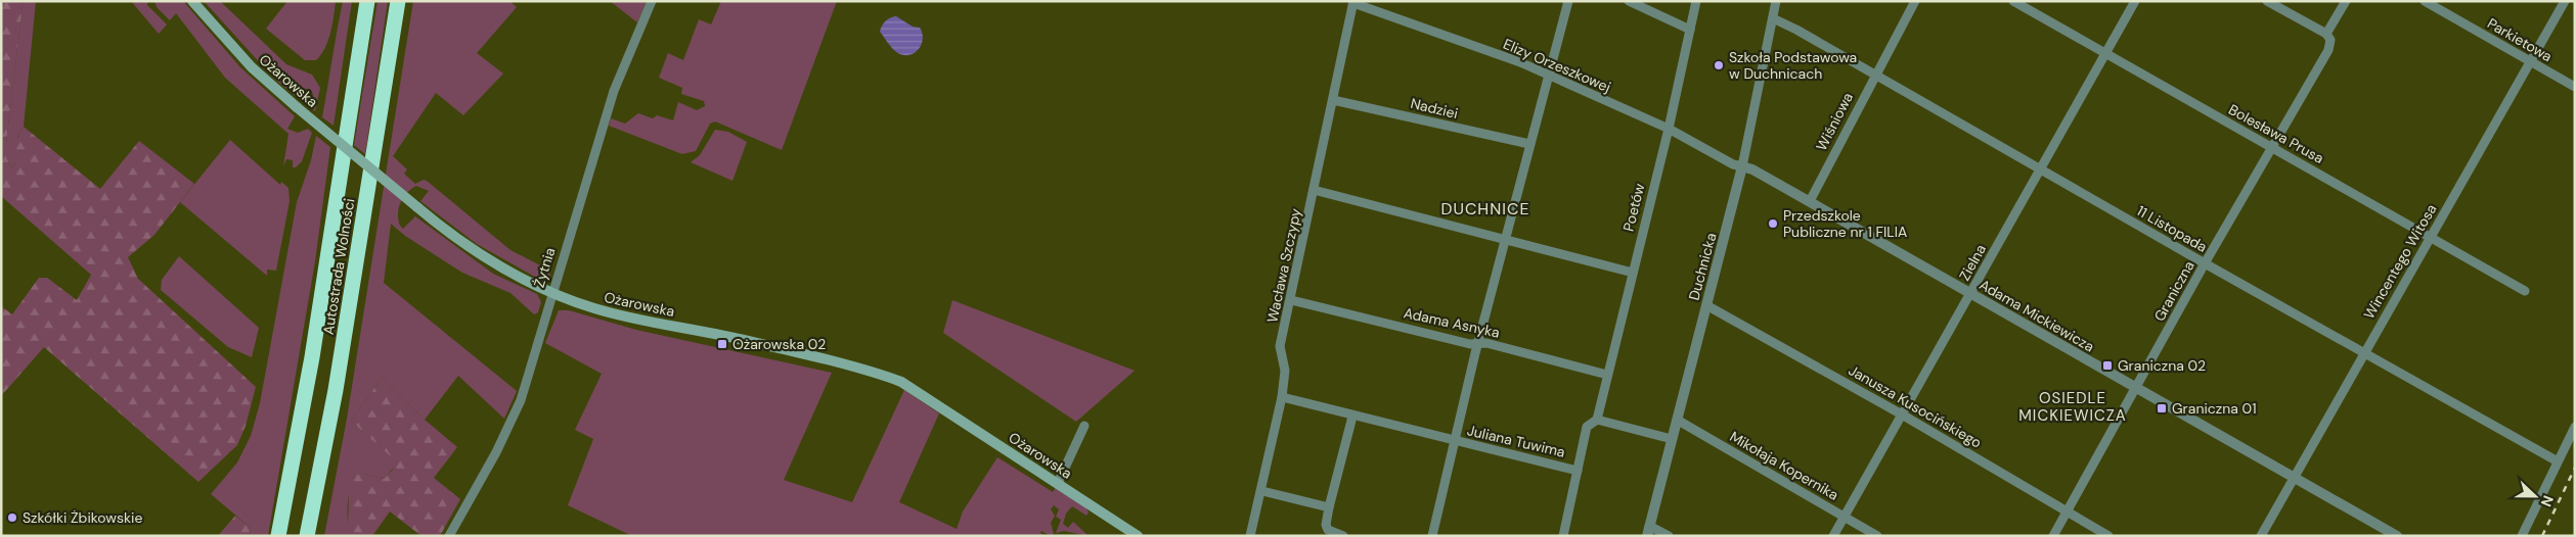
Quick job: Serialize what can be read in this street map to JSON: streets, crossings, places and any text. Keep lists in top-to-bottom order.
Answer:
{
  "streets": {
    "highway": ["Autostrada Wolności"],
    "main road": ["Ożarowska"],
    "street": [
      "Parkietowa",
      "Elizy Orzeszkowej",
      "Nadziei",
      "Wiśniowa",
      "Bolesława Prusa",
      "Poetów",
      "11 Listopada",
      "Wincentego Witosa",
      "Zielna",
      "Wacława Szczypy",
      "Duchnicka",
      "Żytnia",
      "Graniczna",
      "Adama Mickiewicza",
      "Adama Asnyka",
      "Janusza Kusocińskiego",
      "Juliana Tuwima",
      "Mikołaja Kopernika"
    ]
  },
  "crossings": [
    ["Parkietowa", "Wincentego Witosa"],
    ["Elizy Orzeszkowej", "Poetów"],
    ["Elizy Orzeszkowej", "Wacława Szczypy"],
    ["Elizy Orzeszkowej", "Duchnicka"],
    ["Elizy Orzeszkowej", "Adama Mickiewicza"],
    ["Ożarowska", "Żytnia"],
    ["Nadziei", "Wacława Szczypy"],
    ["Wiśniowa", "11 Listopada"],
    ["Wiśniowa", "Adama Mickiewicza"],
    ["Bolesława Prusa", "Wincentego Witosa"],
    ["Bolesława Prusa", "Zielna"],
    ["Bolesława Prusa", "Graniczna"],
    ["Poetów", "Adama Asnyka"],
    ["Poetów", "Juliana Tuwima"],
    ["11 Listopada", "Wincentego Witosa"],
    ["11 Listopada", "Zielna"],
    ["11 Listopada", "Duchnicka"],
    ["11 Listopada", "Graniczna"],
    ["Wincentego Witosa", "Adama Mickiewicza"],
    ["Zielna", "Adama Mickiewicza"],
    ["Zielna", "Janusza Kusocińskiego"],
    ["Zielna", "Mikołaja Kopernika"],
    ["Wacława Szczypy", "Adama Asnyka"],
    ["Duchnicka", "Adama Mickiewicza"],
    ["Duchnicka", "Janusza Kusocińskiego"],
    ["Duchnicka", "Mikołaja Kopernika"],
    ["Graniczna", "Adama Mickiewicza"],
    ["Graniczna", "Janusza Kusocińskiego"]
  ],
  "districts": ["DUCHNICE", "OSIEDLE MICKIEWICZA"],
  "places": {
    "other": ["Szkoła Podstawowa w Duchnicach", "Przedszkole Publiczne nr 1 FILIA", "Szkółki Żbikowskie"],
    "transit": ["Ożarowska 02", "Graniczna 02", "Graniczna 01"]
  },
  "north": "right"
}
